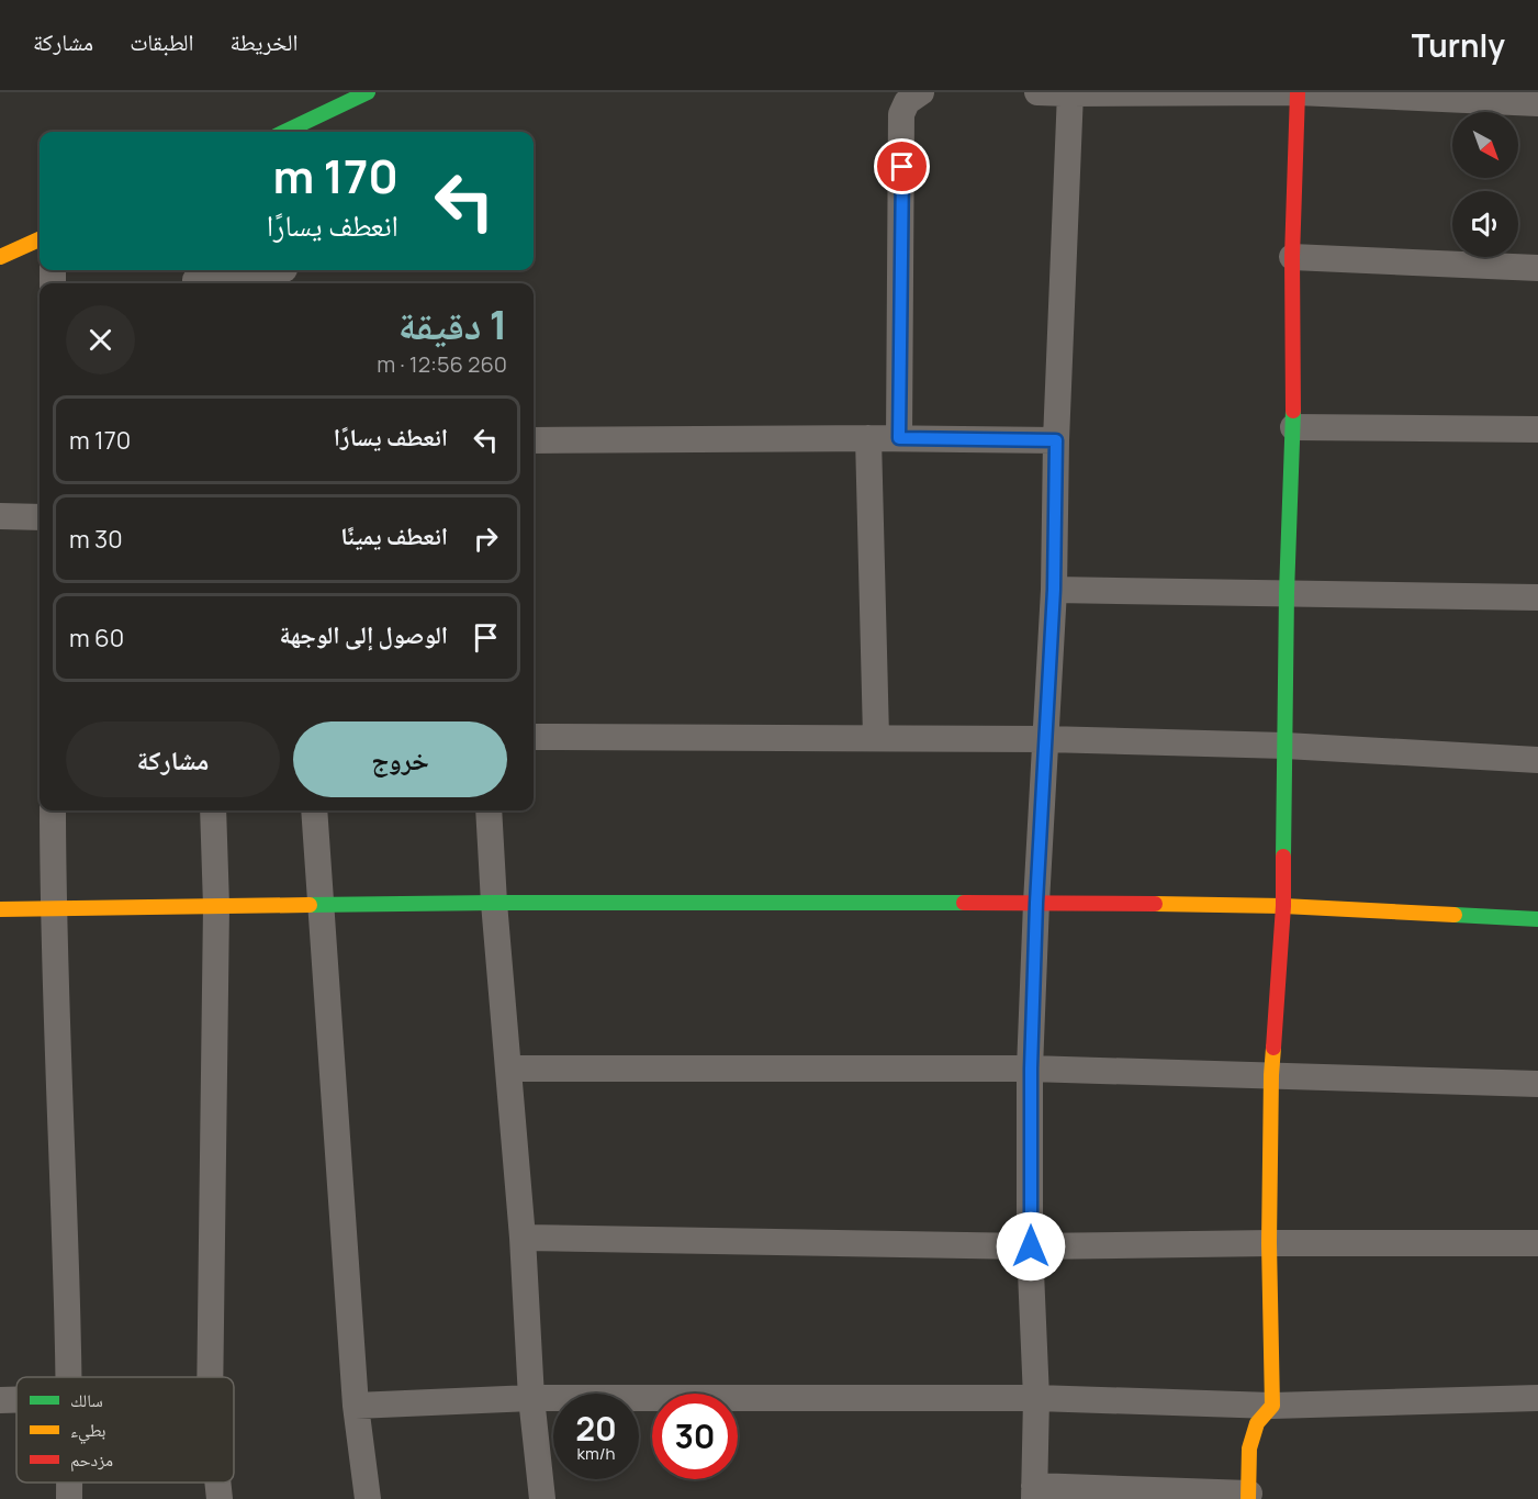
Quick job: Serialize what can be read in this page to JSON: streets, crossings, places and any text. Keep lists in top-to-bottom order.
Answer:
{
  "legend": ["سالك", "بطيء", "مزدحم"],
  "north": "bottom right",
  "page": {
    "header": "Turnly",
    "nav": ["الخريطة", "الطبقات", "مشاركة"],
    "turn": ["170 m", "انعطف يسارًا"],
    "heading": ["1 دقيقة", "260 m · 12:56"],
    "list": [
      {
        "name": "انعطف يسارًا",
        "value": "170 m"
      },
      {
        "name": "انعطف يمينًا",
        "value": "30 m"
      },
      {
        "name": "الوصول إلى الوجهة",
        "value": "60 m"
      }
    ],
    "buttons": ["خروج", "مشاركة"],
    "speed": "20 km/h",
    "limit": "30"
  }
}
